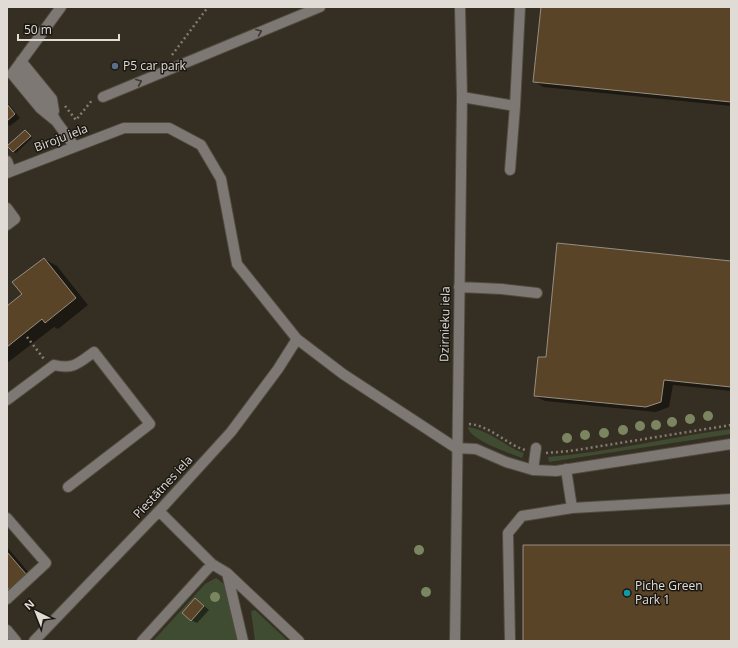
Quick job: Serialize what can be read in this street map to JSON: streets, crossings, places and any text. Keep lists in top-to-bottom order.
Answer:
{
  "streets": {
    "street": ["Biroju iela", "Dzirnieku iela", "Piestātnes iela"]
  },
  "crossings": [
    ["Biroju iela", "Piestātnes iela"]
  ],
  "places": ["P5 car park", "Piche Green Park 1"],
  "scale_bar": "50 m",
  "north": "top left"
}
